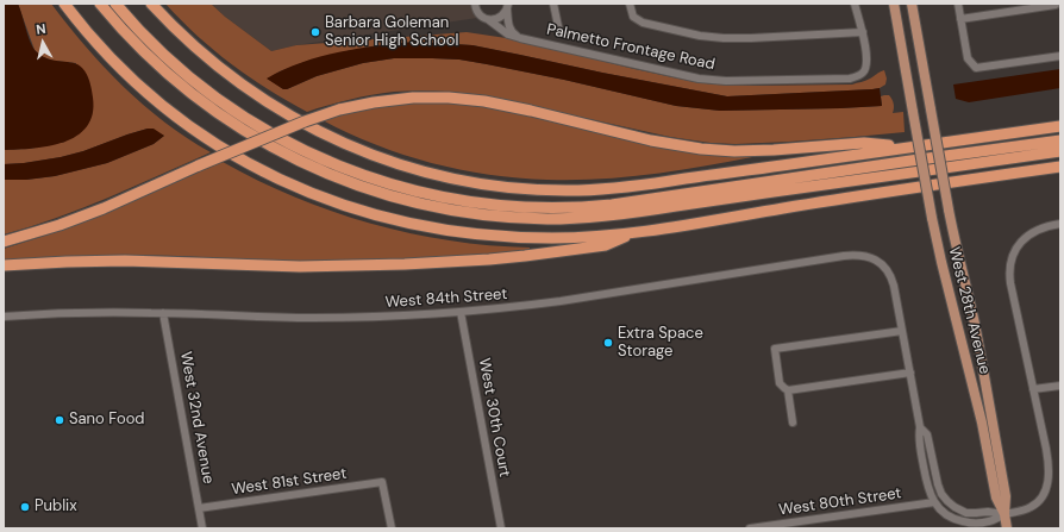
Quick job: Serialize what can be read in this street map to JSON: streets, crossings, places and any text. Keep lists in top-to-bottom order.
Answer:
{
  "streets": {
    "main road": ["West 28th Avenue"],
    "street": [
      "Palmetto Frontage Road",
      "West 84th Street",
      "West 32nd Avenue",
      "West 30th Court",
      "West 81st Street",
      "West 80th Street"
    ]
  },
  "crossings": [
    ["West 84th Street", "West 32nd Avenue"],
    ["West 84th Street", "West 30th Court"],
    ["West 32nd Avenue", "West 81st Street"]
  ],
  "places": [
    "Barbara Goleman Senior High School",
    "Extra Space Storage",
    "Sano Food",
    "Publix"
  ],
  "north": "top"
}
